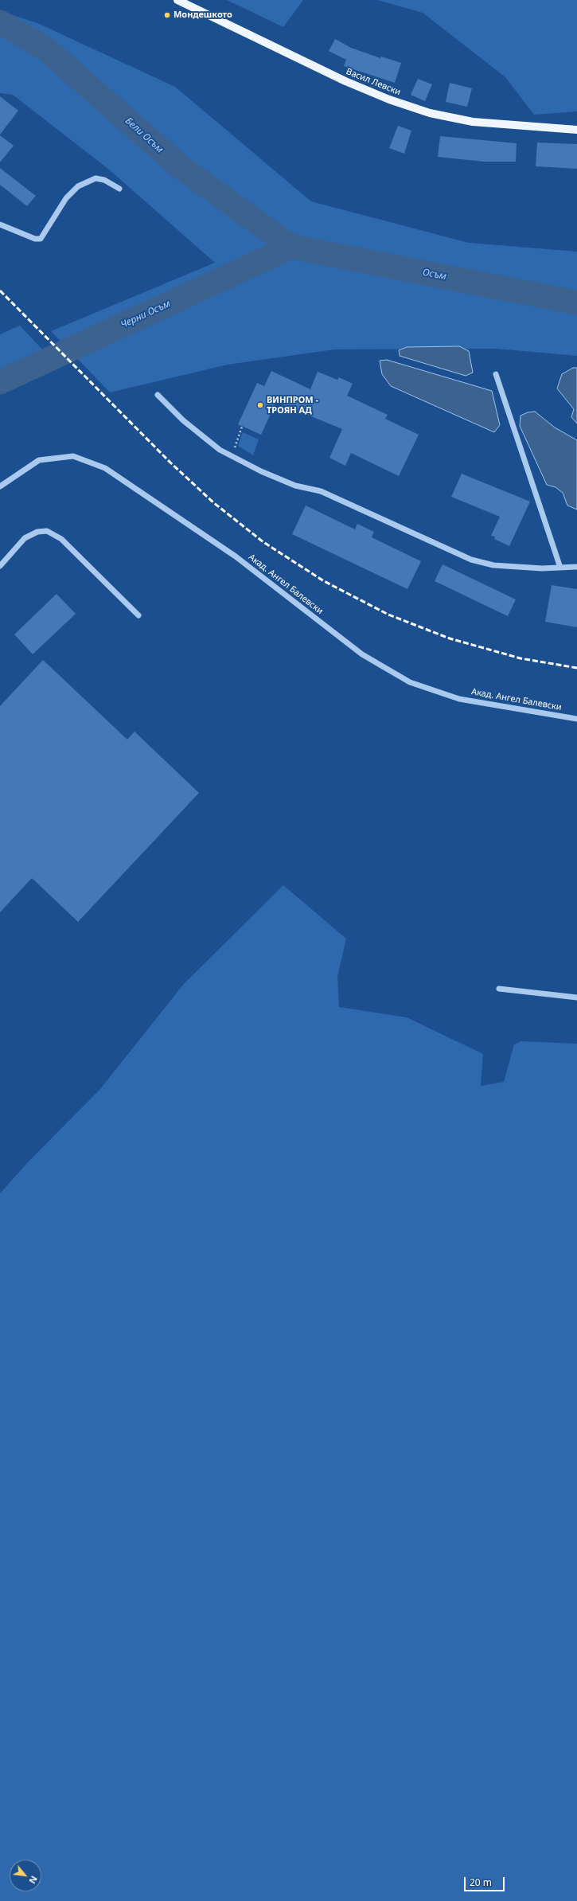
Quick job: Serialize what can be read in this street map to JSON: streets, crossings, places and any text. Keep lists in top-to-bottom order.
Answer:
{
  "streets": {
    "main road": ["Васил Левски"],
    "street": ["Акад. Ангел Балевски"]
  },
  "water": ["Бели Осъм", "Осъм", "Черни Осъм"],
  "places": ["Мондешкото", "ВИНПРОМ - ТРОЯН АД"],
  "scale_bar": "20 m",
  "north": "bottom right"
}
